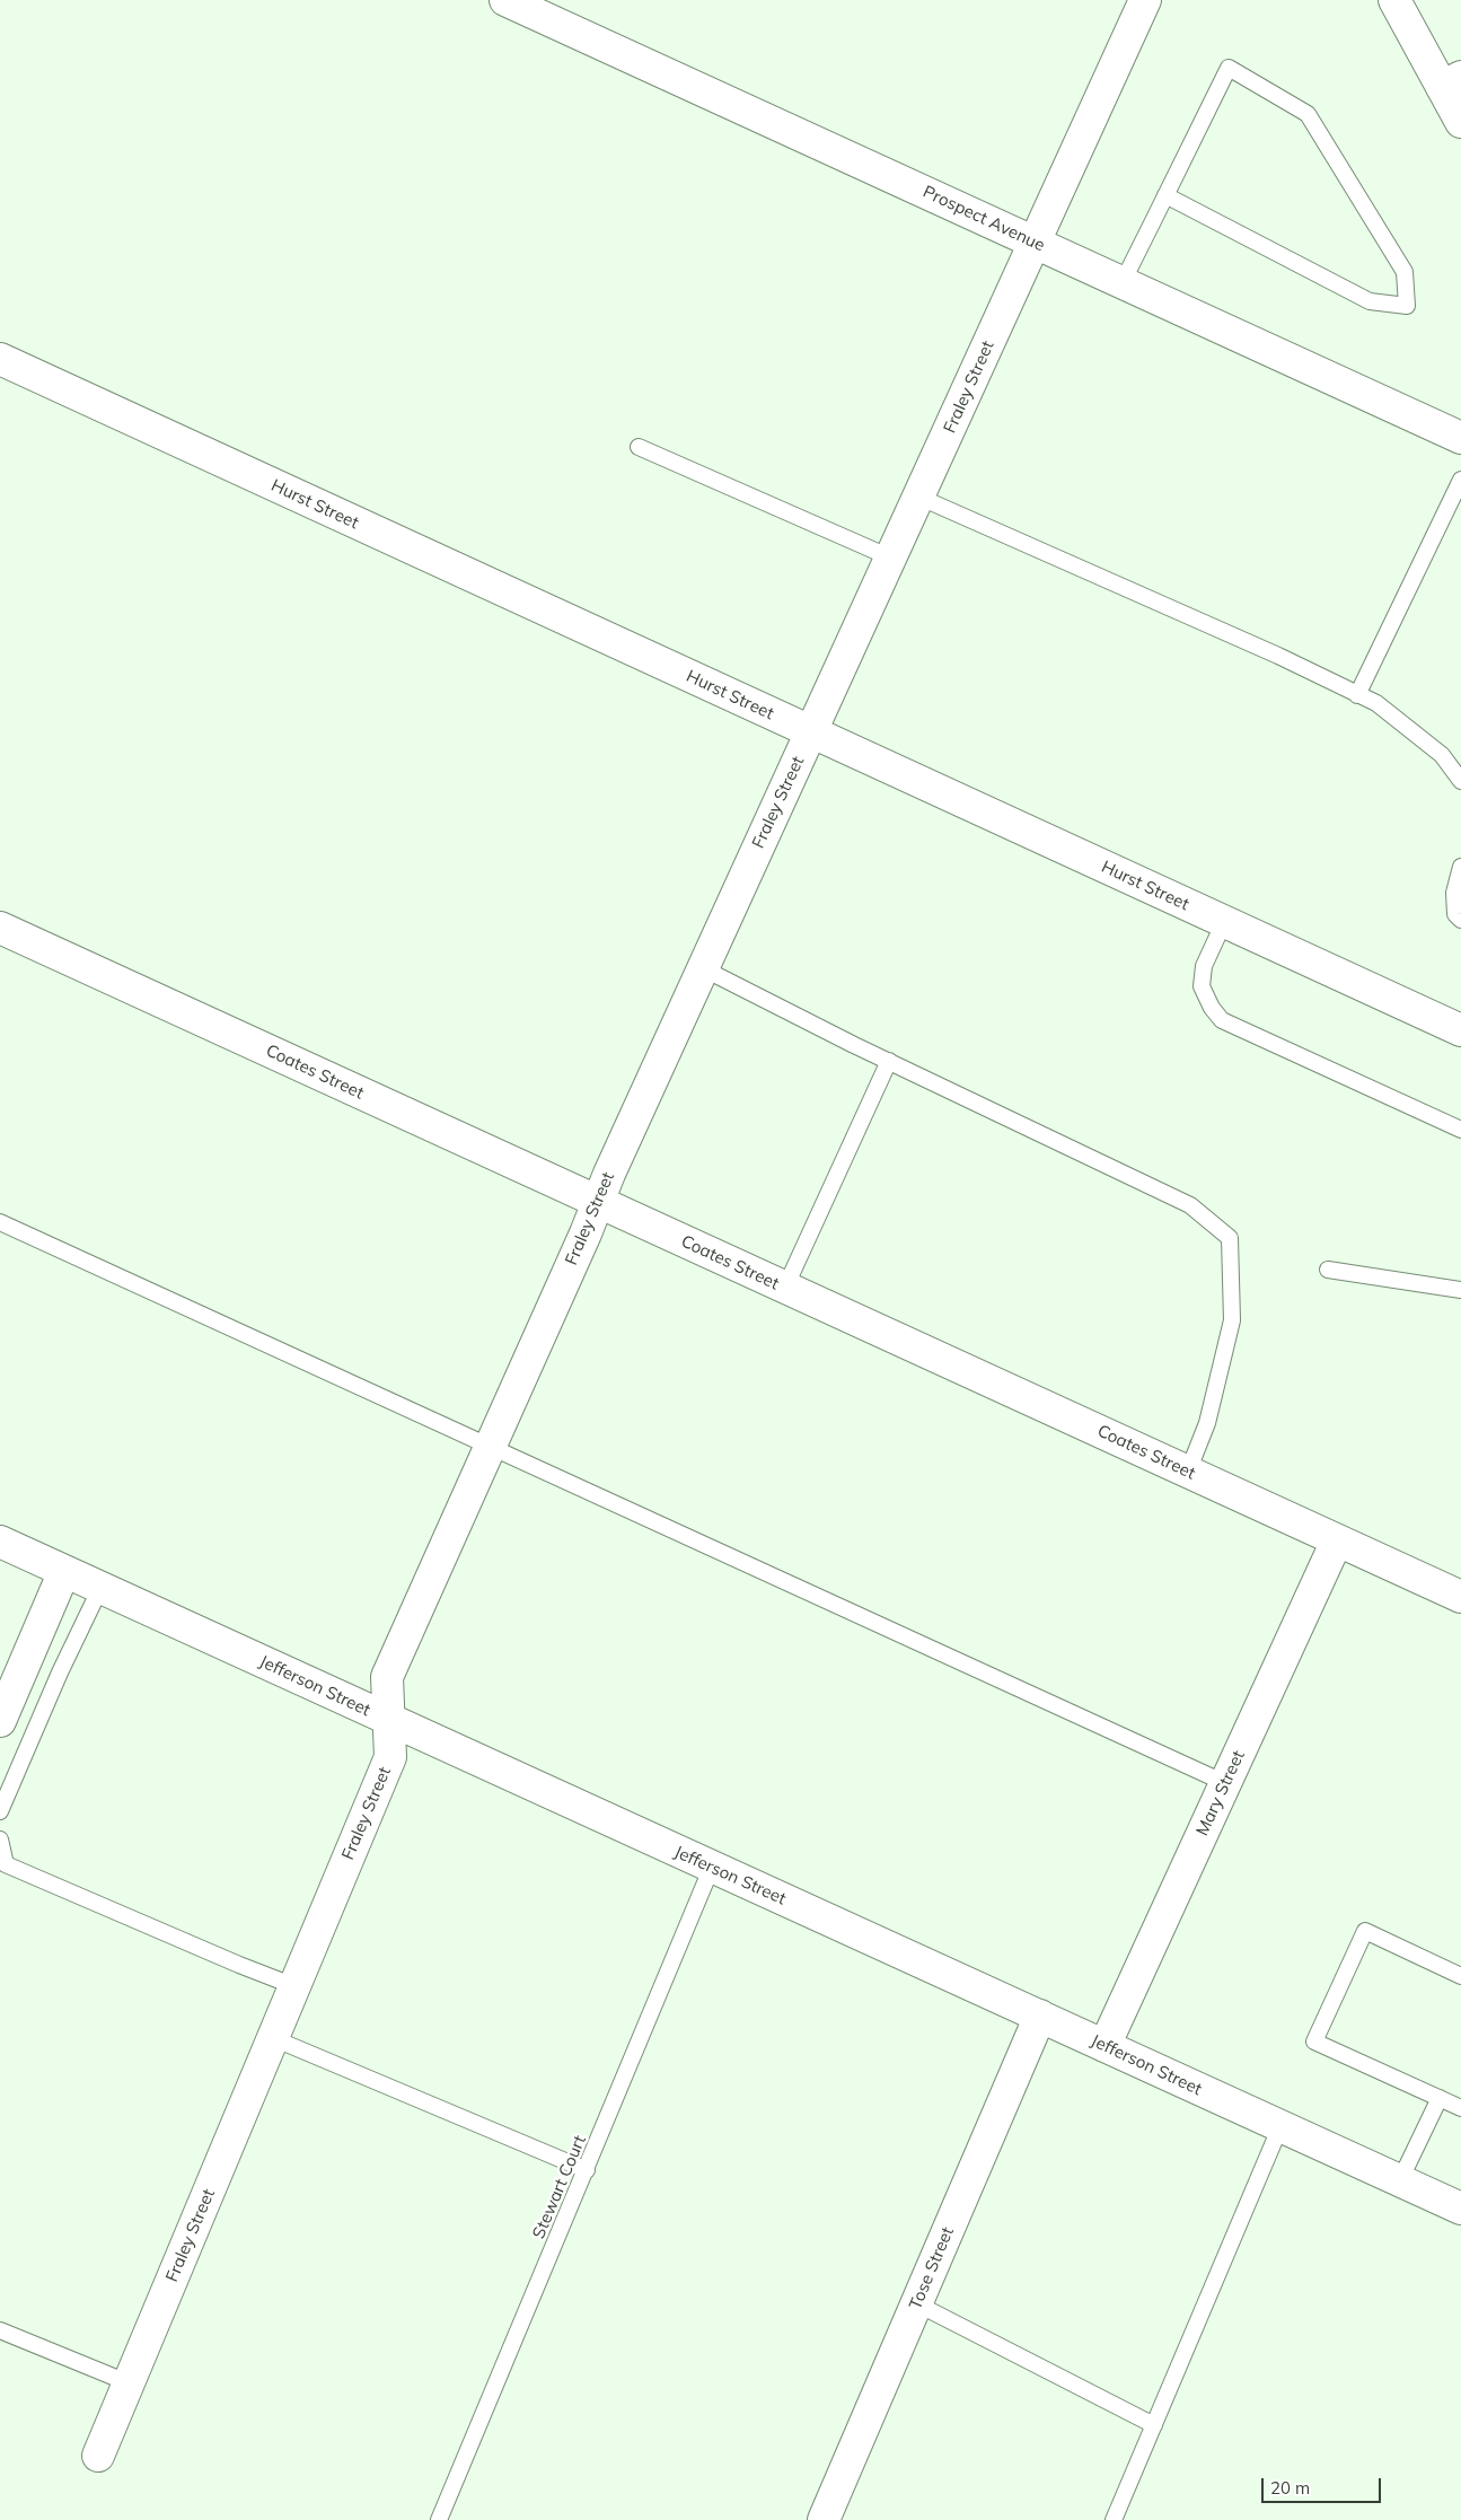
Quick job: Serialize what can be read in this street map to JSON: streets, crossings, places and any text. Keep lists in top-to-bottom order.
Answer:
{
  "streets": {
    "street": [
      "Prospect Avenue",
      "Fraley Street",
      "Hurst Street",
      "Coates Street",
      "Jefferson Street",
      "Mary Street",
      "Tose Street"
    ],
    "lane": ["Stewart Court"]
  },
  "crossings": [
    ["Prospect Avenue", "Fraley Street"],
    ["Fraley Street", "Hurst Street"],
    ["Fraley Street", "Coates Street"],
    ["Fraley Street", "Jefferson Street"],
    ["Coates Street", "Mary Street"],
    ["Jefferson Street", "Mary Street"],
    ["Jefferson Street", "Stewart Court"],
    ["Jefferson Street", "Tose Street"]
  ],
  "scale_bar": "20 m"
}
